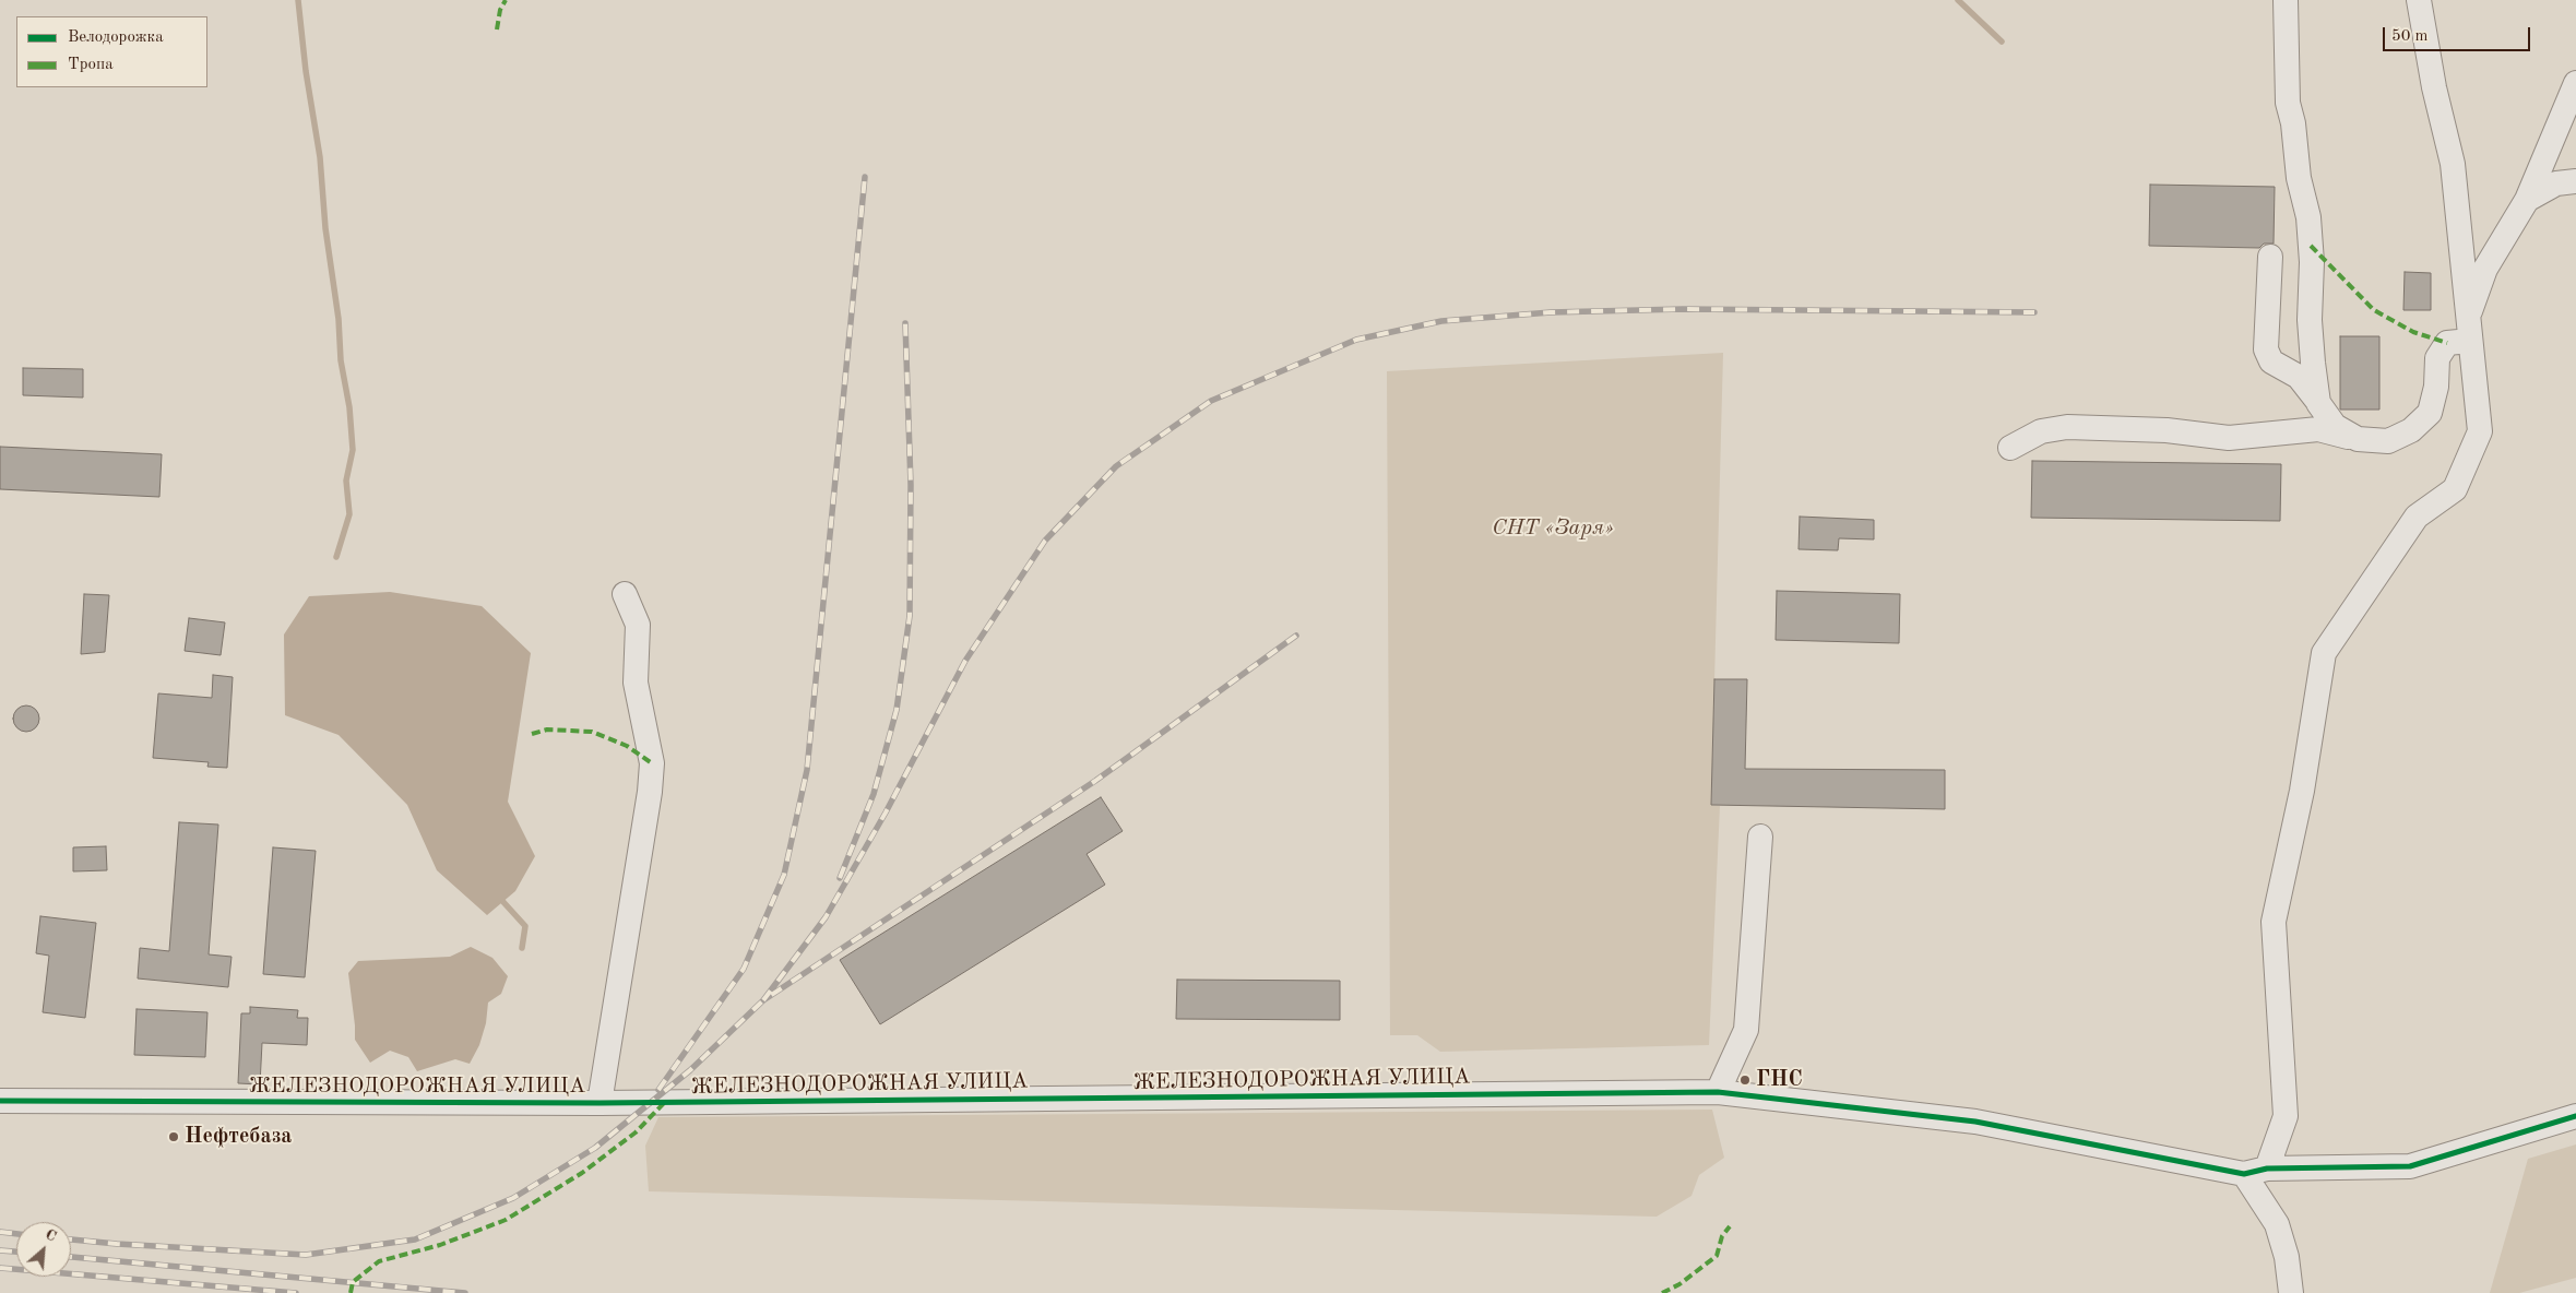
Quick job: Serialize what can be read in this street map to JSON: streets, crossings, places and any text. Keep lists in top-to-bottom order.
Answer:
{
  "streets": {
    "street": ["ЖЕЛЕЗНОДОРОЖНАЯ УЛИЦА"]
  },
  "parks": ["СНТ «Заря»"],
  "places": ["ГНС", "Нефтебаза"],
  "legend": ["Велодорожка", "Тропа"],
  "scale_bar": "50 m",
  "north": "top right"
}
